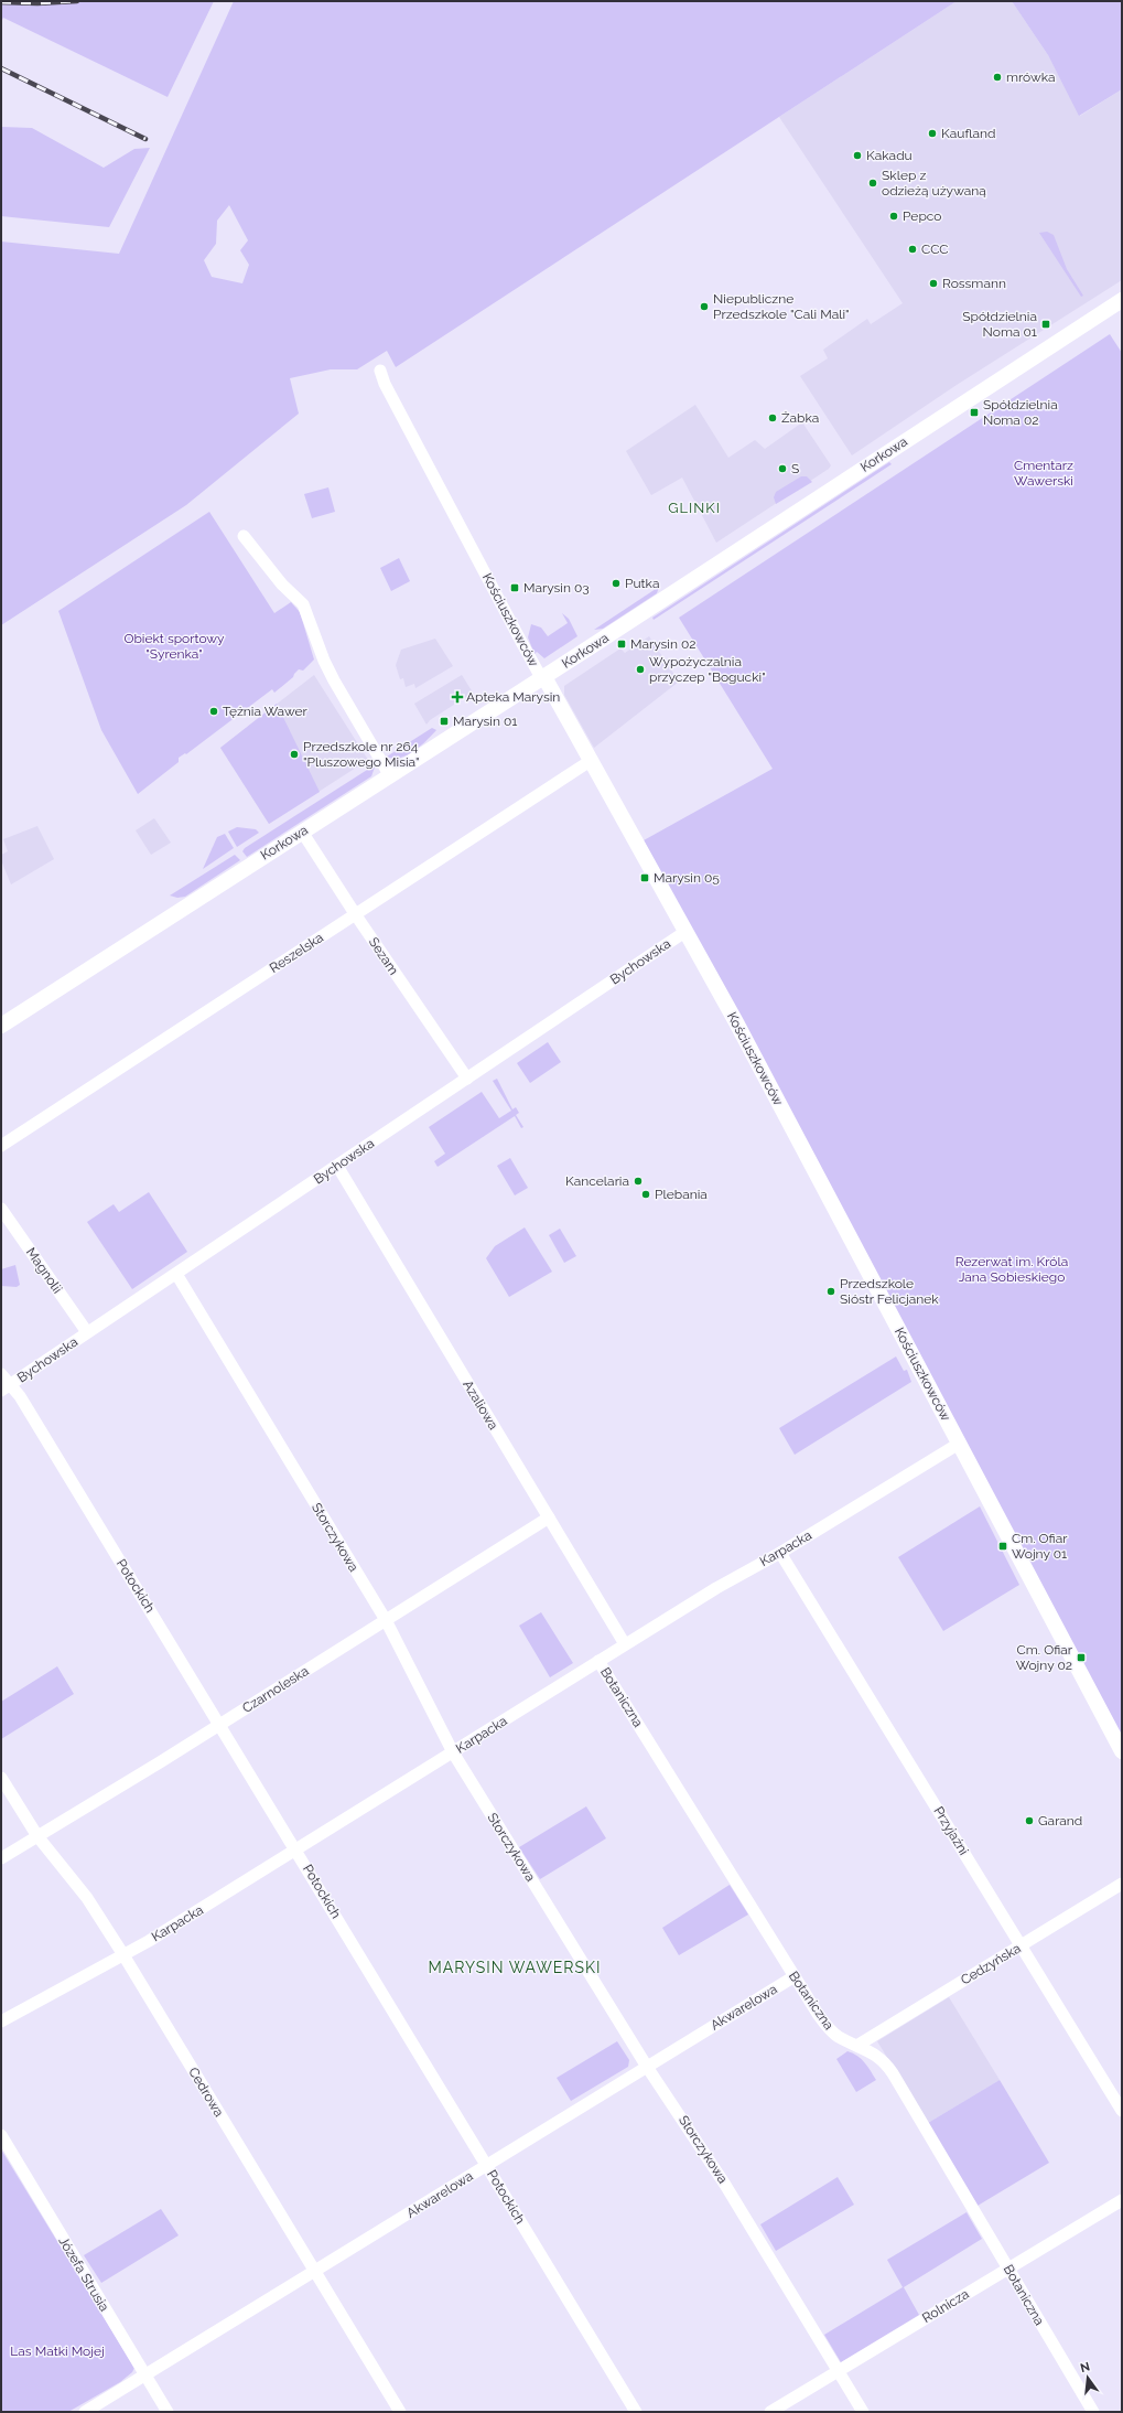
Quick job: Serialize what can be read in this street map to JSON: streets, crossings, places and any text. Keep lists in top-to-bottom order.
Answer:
{
  "streets": {
    "street": [
      "Korkowa",
      "Kościuszkowców",
      "Reszelska",
      "Sezam",
      "Bychowska",
      "Magnolii",
      "Azaliowa",
      "Storczykowa",
      "Karpacka",
      "Potockich",
      "Czarnoleska",
      "Botaniczna",
      "Przyjaźni",
      "Cedzyńska",
      "Akwarelowa",
      "Cedrowa",
      "Józefa Strusia",
      "Rolnicza"
    ]
  },
  "crossings": [
    ["Korkowa", "Kościuszkowców"],
    ["Korkowa", "Sezam"],
    ["Kościuszkowców", "Reszelska"],
    ["Kościuszkowców", "Bychowska"],
    ["Kościuszkowców", "Karpacka"],
    ["Reszelska", "Sezam"],
    ["Sezam", "Bychowska"],
    ["Bychowska", "Magnolii"],
    ["Bychowska", "Azaliowa"],
    ["Bychowska", "Storczykowa"],
    ["Bychowska", "Potockich"],
    ["Azaliowa", "Karpacka"],
    ["Azaliowa", "Czarnoleska"],
    ["Storczykowa", "Karpacka"],
    ["Storczykowa", "Czarnoleska"],
    ["Storczykowa", "Akwarelowa"],
    ["Storczykowa", "Rolnicza"],
    ["Karpacka", "Potockich"],
    ["Karpacka", "Botaniczna"],
    ["Karpacka", "Przyjaźni"],
    ["Karpacka", "Cedrowa"],
    ["Potockich", "Czarnoleska"],
    ["Potockich", "Akwarelowa"],
    ["Czarnoleska", "Cedrowa"],
    ["Botaniczna", "Cedzyńska"],
    ["Botaniczna", "Akwarelowa"],
    ["Botaniczna", "Rolnicza"],
    ["Przyjaźni", "Cedzyńska"],
    ["Akwarelowa", "Cedrowa"],
    ["Akwarelowa", "Józefa Strusia"]
  ],
  "districts": ["GLINKI", "MARYSIN WAWERSKI"],
  "parks": [
    "Cmentarz Wawerski",
    "Obiekt sportowy \"Syrenka\"",
    "Rezerwat im. Króla Jana Sobieskiego",
    "Las Matki Mojej"
  ],
  "places": {
    "other": [
      "mrówka",
      "Kaufland",
      "Kakadu",
      "Sklep z odzieżą używaną",
      "Pepco",
      "CCC",
      "Rossmann",
      "Niepubliczne Przedszkole \"Cali Mali\"",
      "Żabka",
      "S",
      "Putka",
      "Wypożyczalnia przyczep \"Bogucki\"",
      "Tężnia Wawer",
      "Przedszkole nr 264 \"Pluszowego Misia\"",
      "Kancelaria",
      "Plebania",
      "Przedszkole Sióstr Felicjanek",
      "Garand"
    ],
    "transit": [
      "Spółdzielnia Noma 01",
      "Spółdzielnia Noma 02",
      "Marysin 03",
      "Marysin 02",
      "Marysin 01",
      "Marysin 05",
      "Cm. Ofiar Wojny 01",
      "Cm. Ofiar Wojny 02"
    ],
    "health": ["Apteka Marysin"]
  },
  "north": "top"
}
